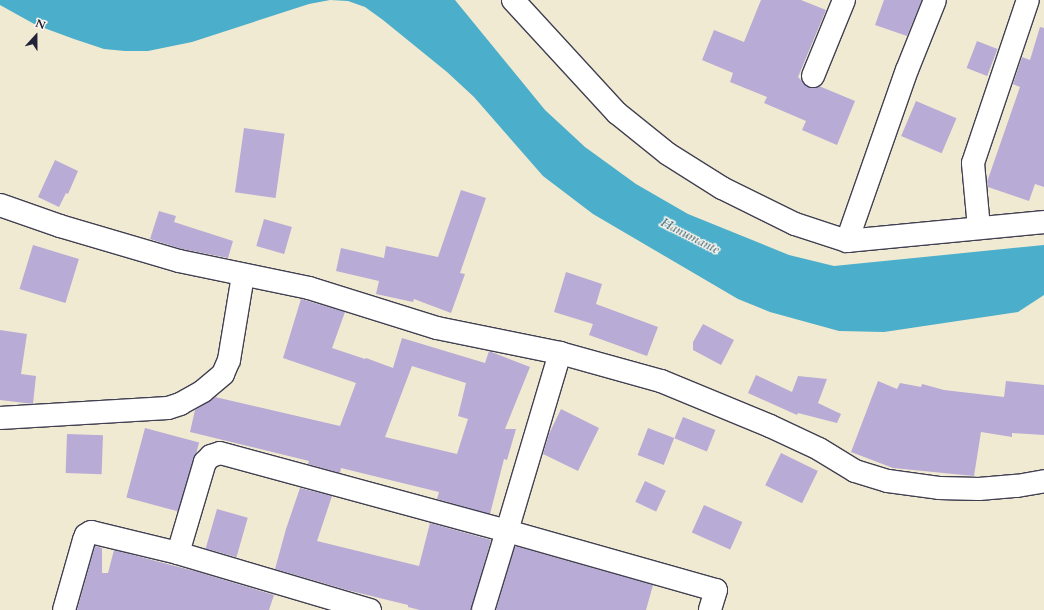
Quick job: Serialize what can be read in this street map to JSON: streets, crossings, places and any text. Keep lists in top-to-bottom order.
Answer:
{
  "water": ["Hanumante"],
  "north": "top"
}
